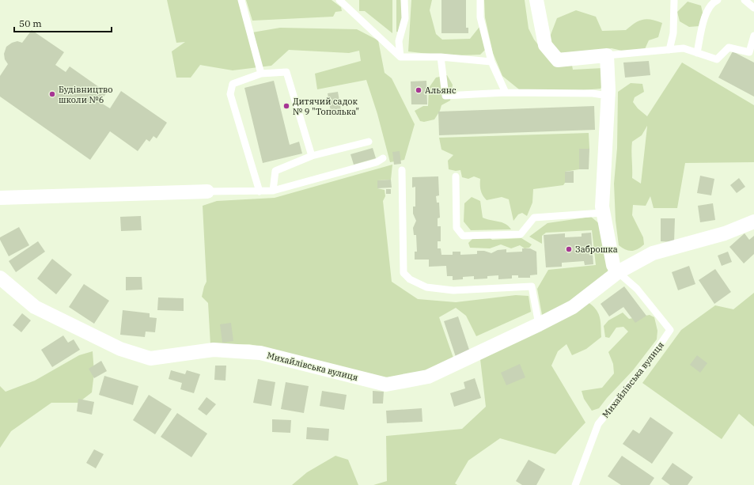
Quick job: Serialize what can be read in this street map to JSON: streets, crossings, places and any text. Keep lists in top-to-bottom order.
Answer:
{
  "streets": {
    "street": ["Михайлівська вулиця"]
  },
  "places": [
    "Альянс",
    "Будівництво школи №6",
    "Дитячий садок № 9 \"Тополька\"",
    "Заброшка"
  ],
  "scale_bar": "50 m"
}
